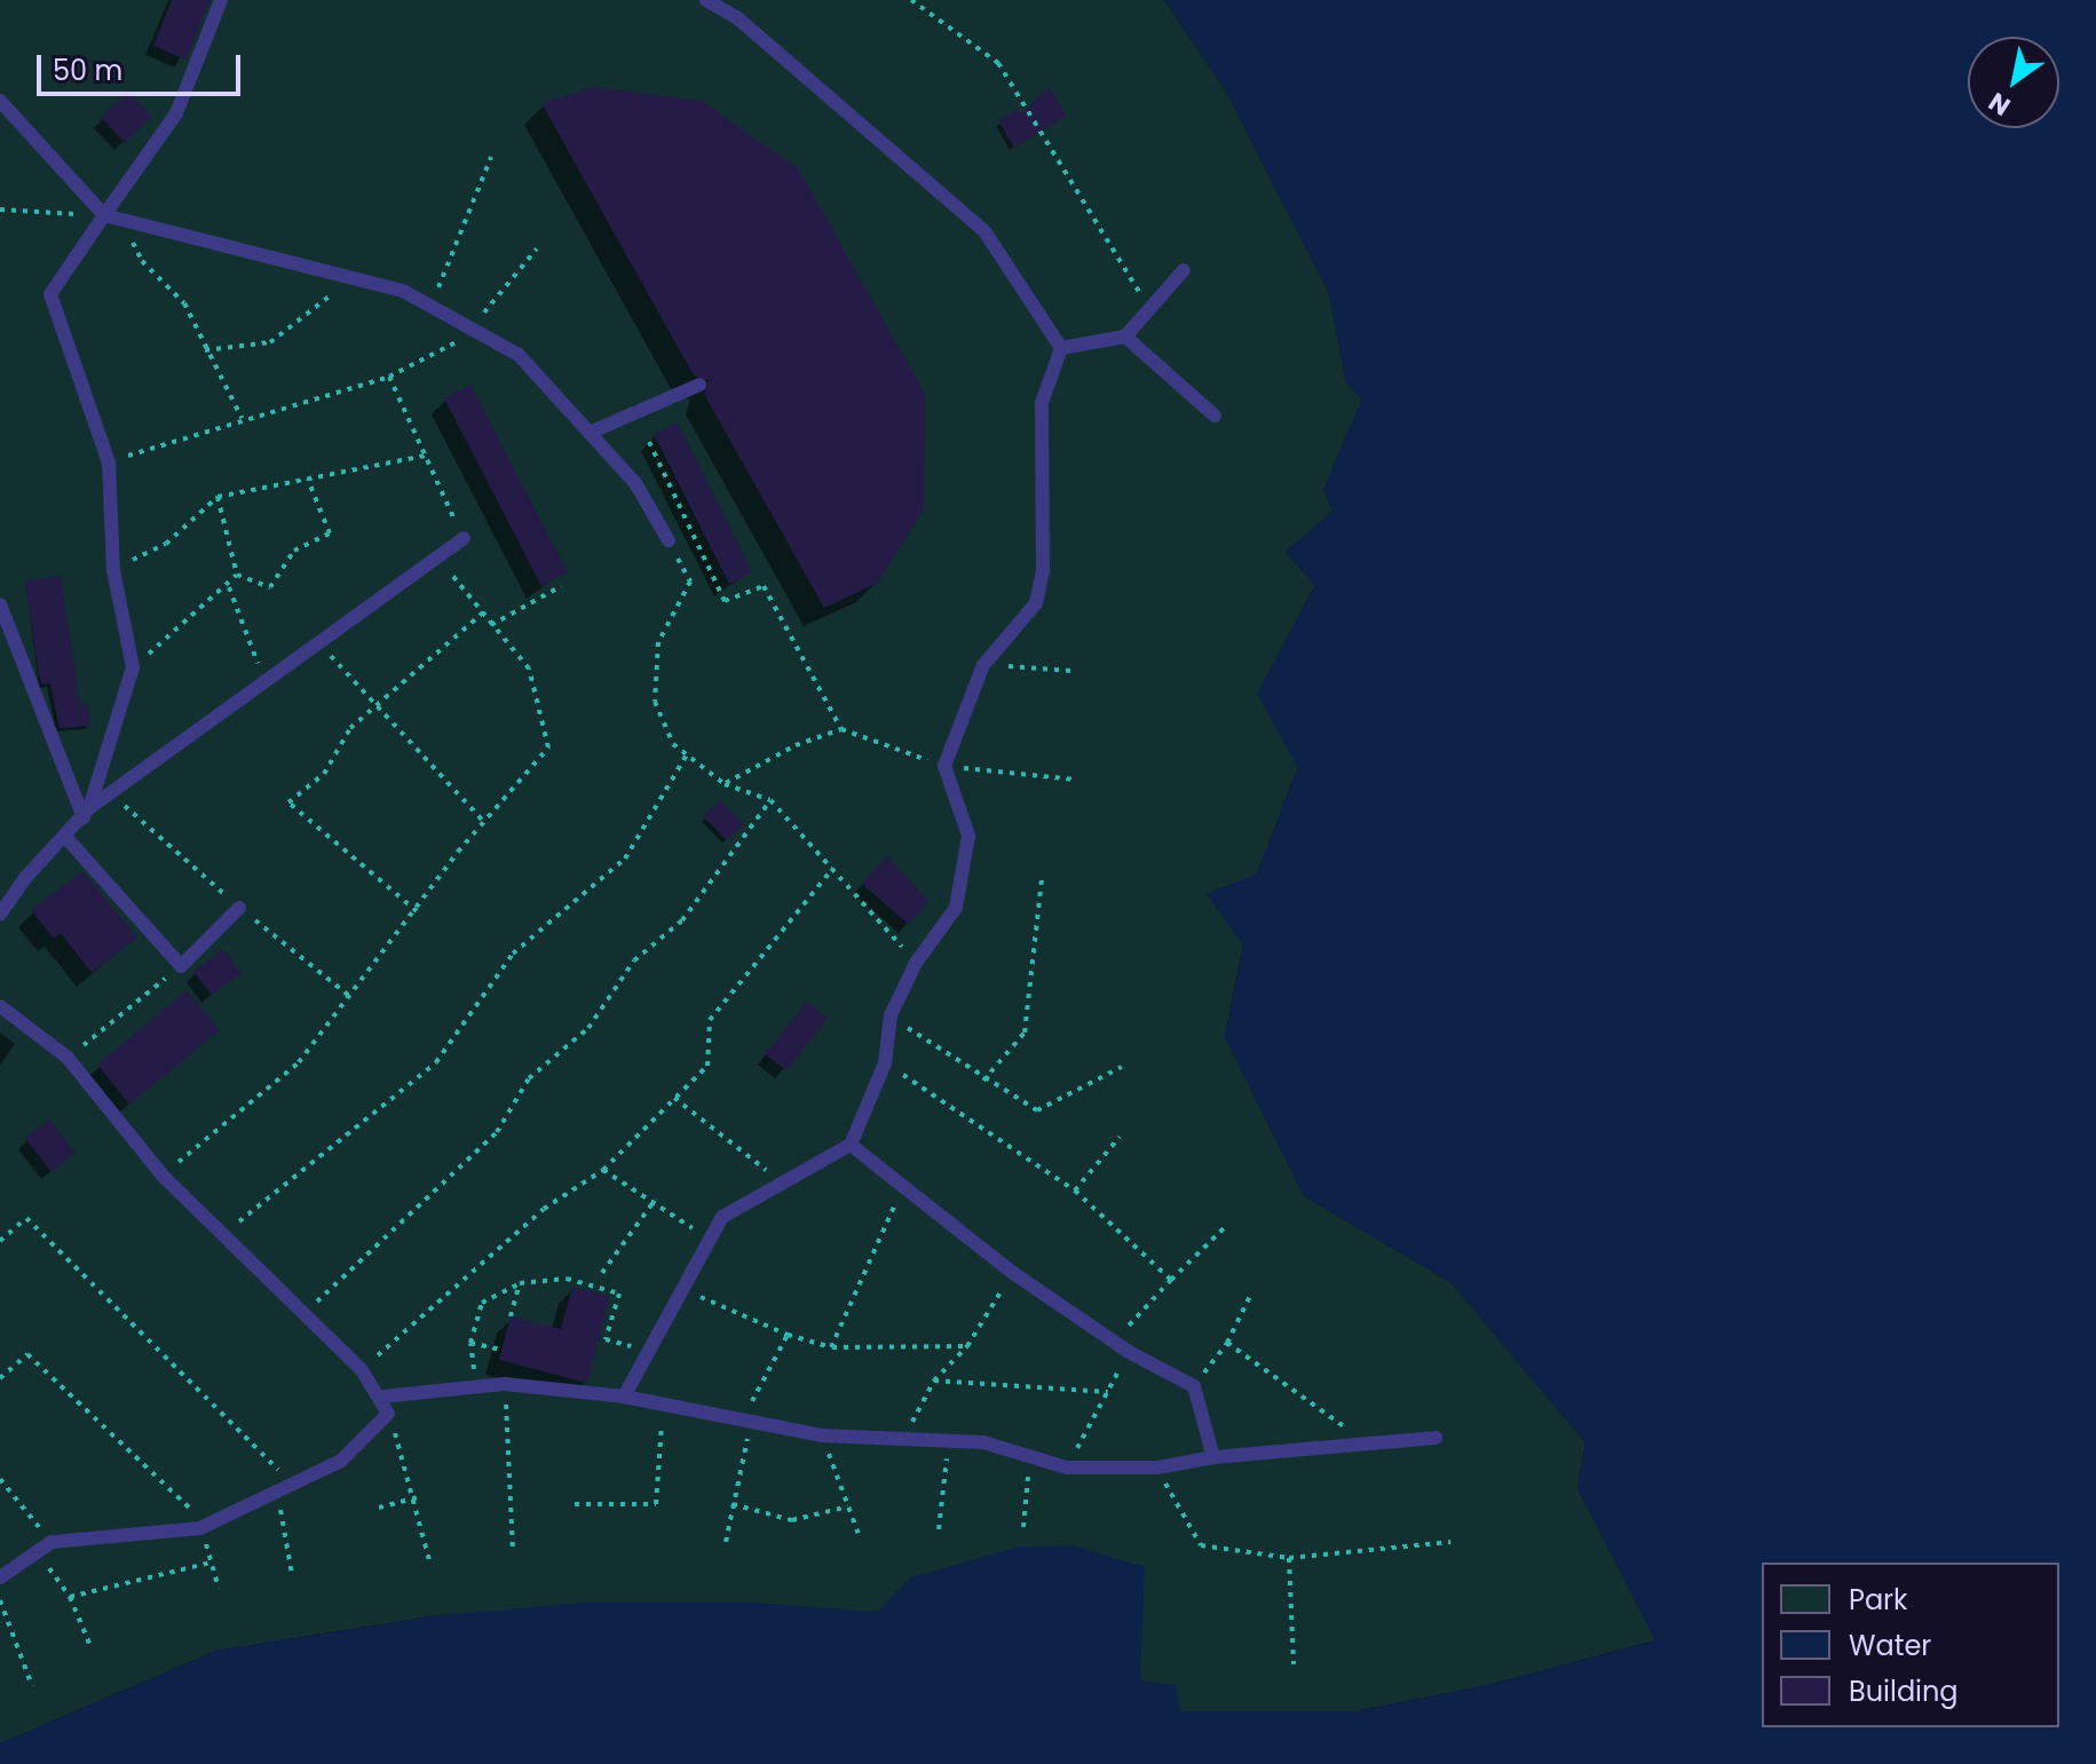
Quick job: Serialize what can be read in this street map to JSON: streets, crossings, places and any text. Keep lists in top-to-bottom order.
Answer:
{
  "legend": ["Park", "Water", "Building"],
  "scale_bar": "50 m",
  "north": "bottom left"
}
